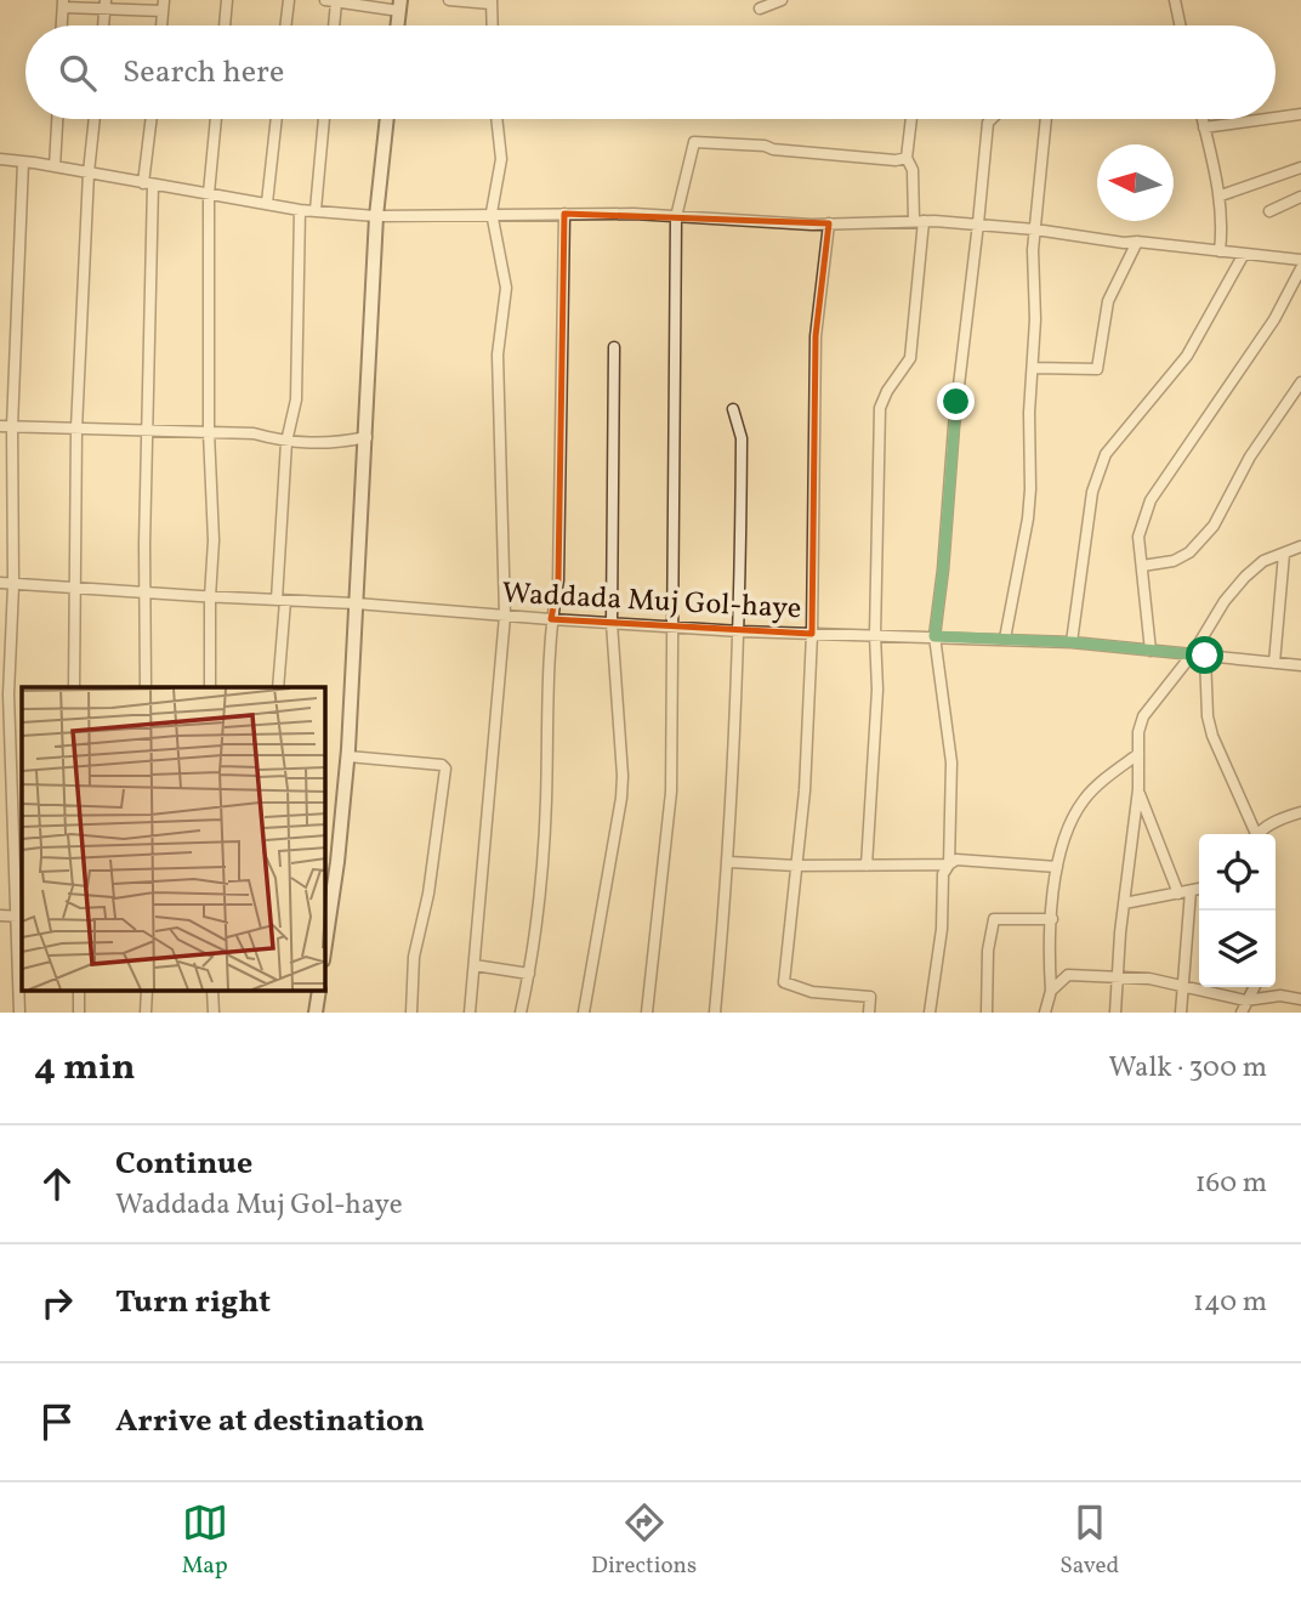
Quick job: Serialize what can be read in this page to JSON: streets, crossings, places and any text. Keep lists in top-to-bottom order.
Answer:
{
  "streets": {
    "street": ["Waddada Muj Gol-haye"]
  },
  "north": "left",
  "page": {
    "search": "Search here",
    "heading": ["4 min", "Walk · 300 m"],
    "list": [
      ["Continue", "Waddada Muj Gol-haye", "160 m"],
      ["Turn right", "140 m"],
      "Arrive at destination"
    ],
    "nav": ["Map", "Directions", "Saved"]
  }
}
